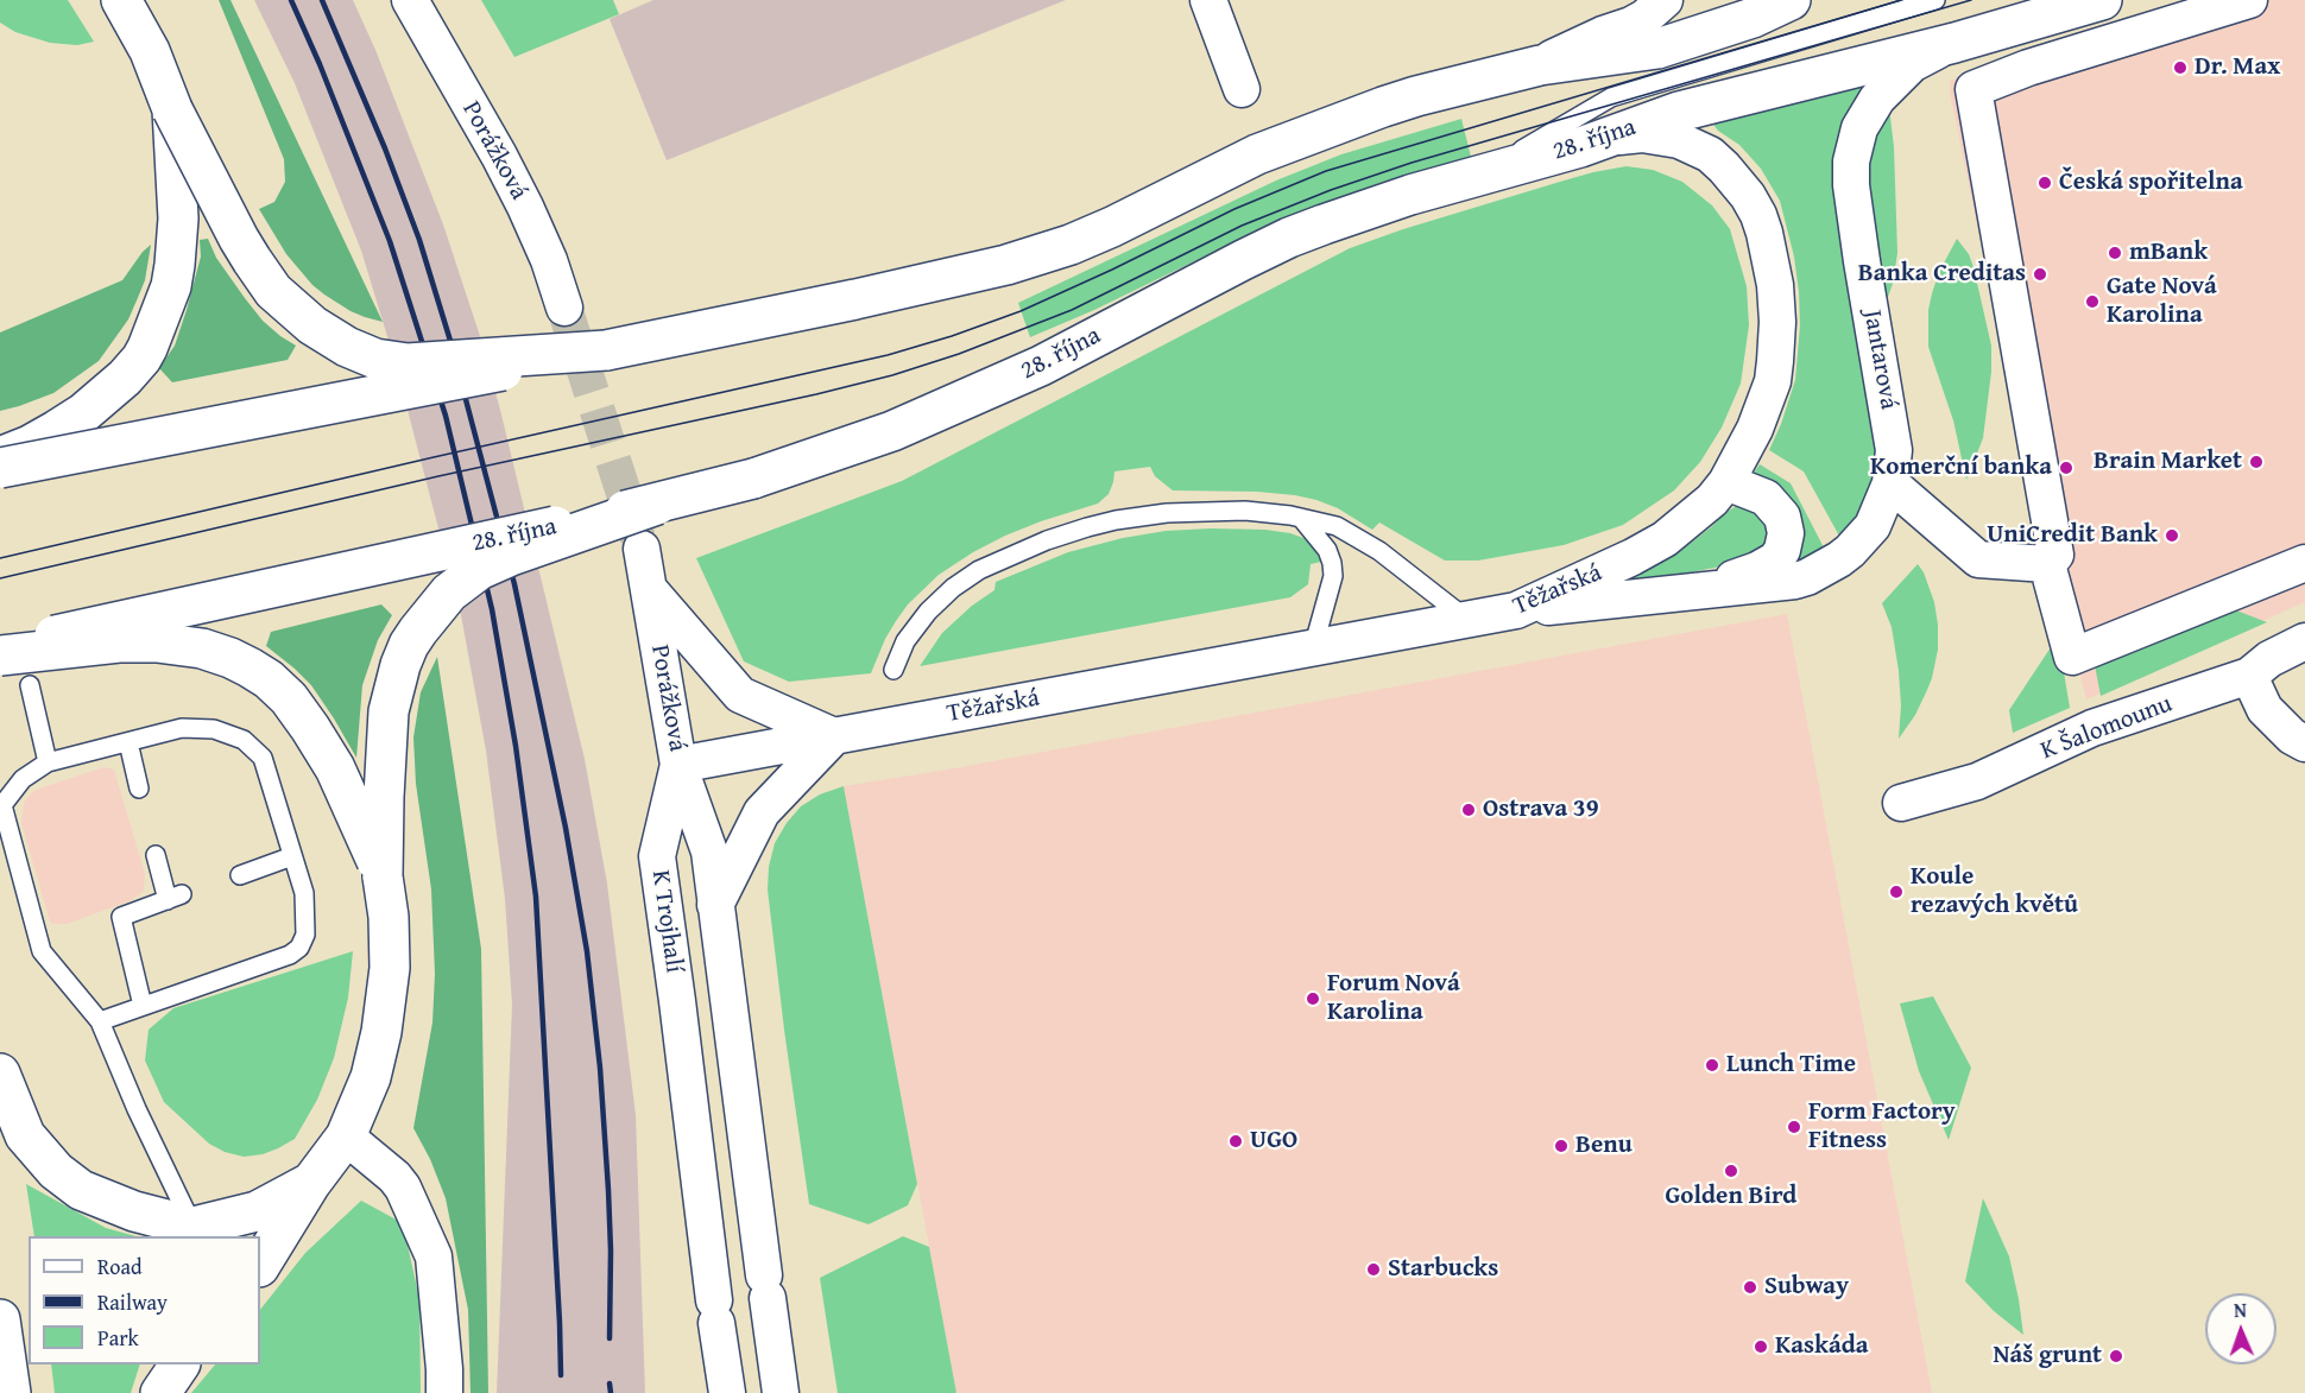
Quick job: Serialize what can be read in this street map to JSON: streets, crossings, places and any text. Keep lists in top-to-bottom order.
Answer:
{
  "streets": {
    "main road": ["28. října"],
    "street": [
      "Porážková",
      "Jantarová",
      "Těžařská",
      "K Šalomounu",
      "K Trojhalí"
    ]
  },
  "crossings": [
    ["28. října", "Jantarová"],
    ["28. října", "Těžařská"],
    ["Porážková", "Těžařská"],
    ["Porážková", "K Trojhalí"],
    ["Jantarová", "Těžařská"],
    ["Těžařská", "K Trojhalí"]
  ],
  "places": [
    "Dr. Max",
    "Česká spořitelna",
    "mBank",
    "Banka Creditas",
    "Gate Nová Karolina",
    "Brain Market",
    "Komerční banka",
    "UniCredit Bank",
    "Ostrava 39",
    "Koule rezavých květů",
    "Forum Nová Karolina",
    "Lunch Time",
    "Form Factory Fitness",
    "UGO",
    "Benu",
    "Golden Bird",
    "Starbucks",
    "Subway",
    "Kaskáda",
    "Náš grunt"
  ],
  "legend": ["Road", "Railway", "Park"],
  "north": "top"
}
